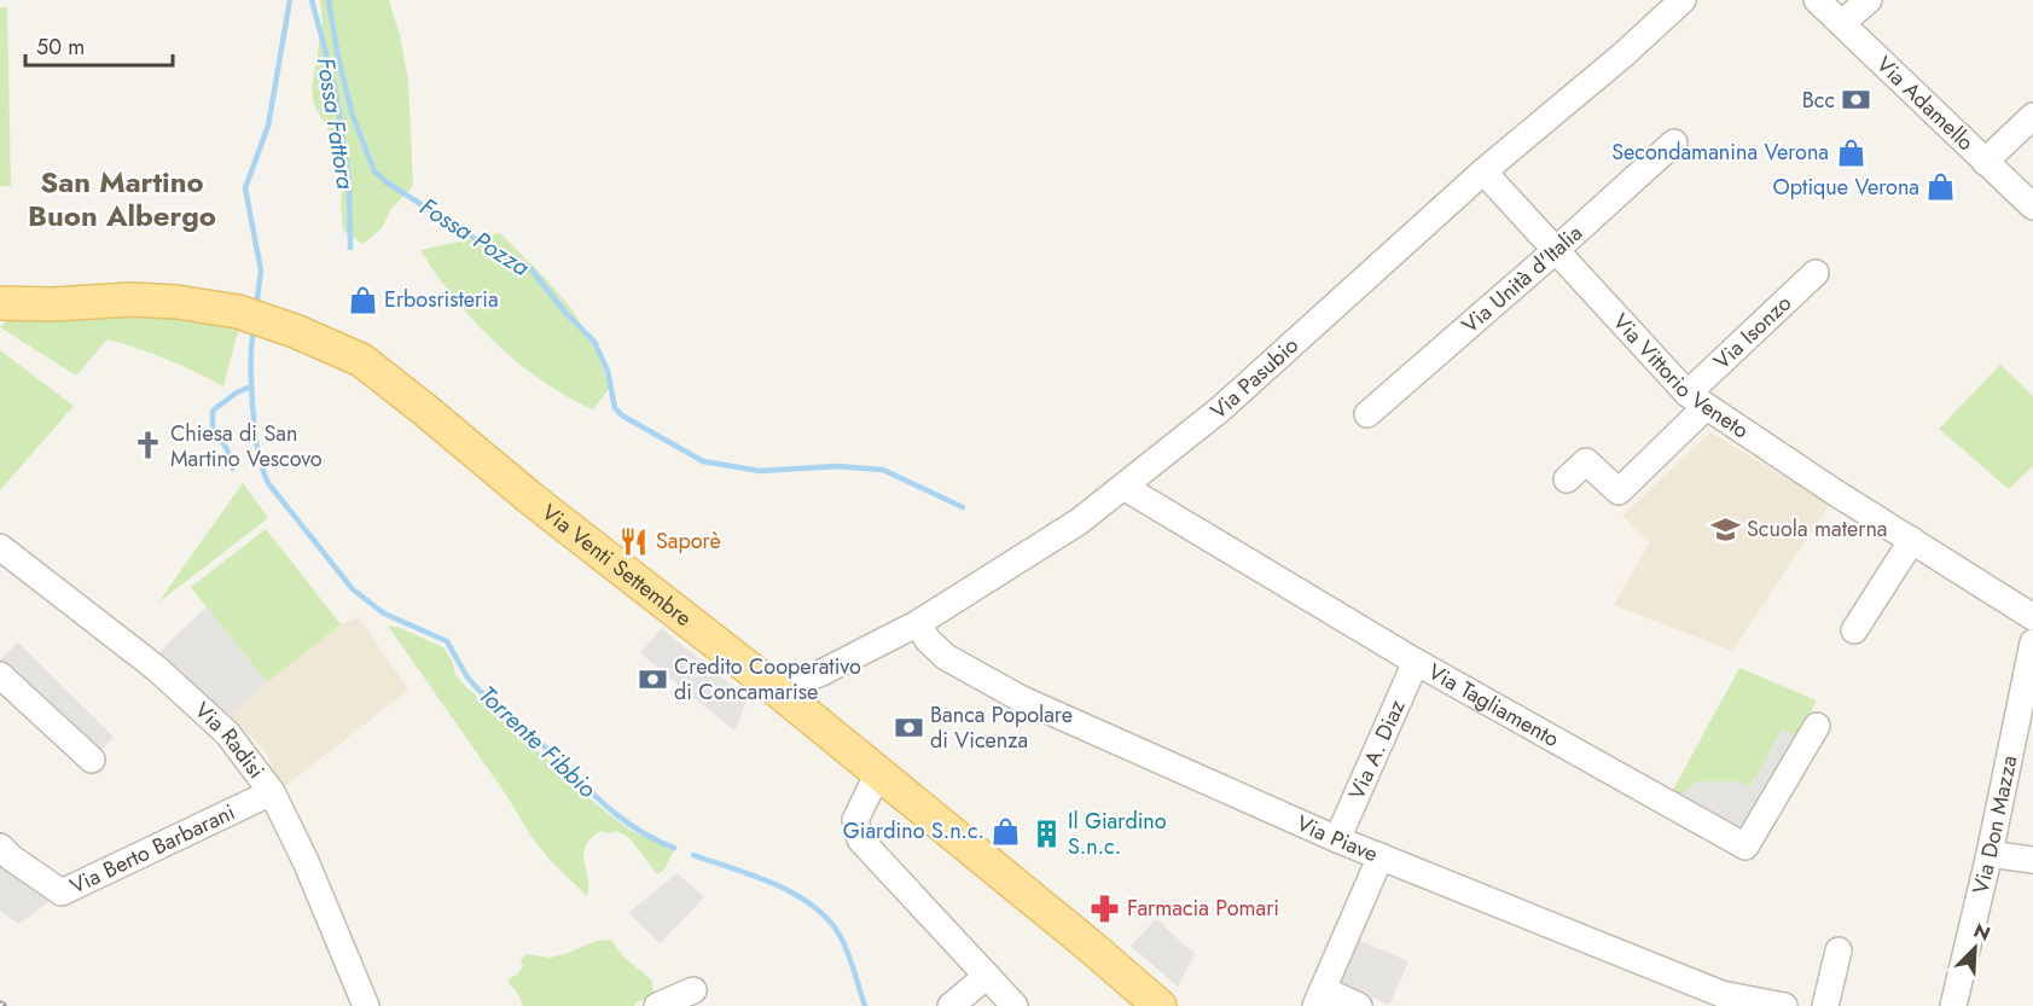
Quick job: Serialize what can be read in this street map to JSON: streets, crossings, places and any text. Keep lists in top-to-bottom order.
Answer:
{
  "streets": {
    "main road": ["Via Venti Settembre"],
    "street": [
      "Via Adamello",
      "Via Unità d'Italia",
      "Via Isonzo",
      "Via Vittorio Veneto",
      "Via Pasubio",
      "Via Tagliamento",
      "Via Radisi",
      "Via A. Diaz",
      "Via Don Mazza",
      "Via Piave",
      "Via Berto Barbarani"
    ]
  },
  "crossings": [
    ["Via Unità d'Italia", "Via Vittorio Veneto"],
    ["Via Isonzo", "Via Vittorio Veneto"],
    ["Via Vittorio Veneto", "Via Pasubio"],
    ["Via Pasubio", "Via Venti Settembre"],
    ["Via Pasubio", "Via Tagliamento"],
    ["Via Pasubio", "Via Piave"],
    ["Via Tagliamento", "Via A. Diaz"],
    ["Via Radisi", "Via Berto Barbarani"],
    ["Via A. Diaz", "Via Piave"]
  ],
  "districts": ["San Martino Buon Albergo"],
  "water": ["Fossa Fattora", "Fossa Pozza", "Torrente Fibbio"],
  "places": {
    "bank": ["Bcc", "Credito Cooperativo di Concamarise", "Banca Popolare di Vicenza"],
    "shop": [
      "Secondamanina Verona",
      "Optique Verona",
      "Erbosristeria",
      "Giardino S.n.c."
    ],
    "church": ["Chiesa di San Martino Vescovo"],
    "school or university": ["Scuola materna"],
    "restaurant": ["Saporè"],
    "building": ["Il Giardino S.n.c."],
    "pharmacy": ["Farmacia Pomari"]
  },
  "scale_bar": "50 m",
  "north": "top right"
}
